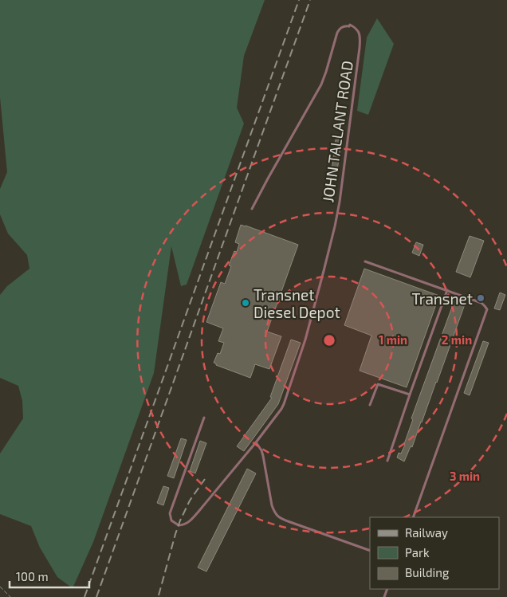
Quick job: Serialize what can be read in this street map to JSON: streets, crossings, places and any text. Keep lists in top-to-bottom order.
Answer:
{
  "streets": {
    "lane": ["JOHN TALLANT ROAD"]
  },
  "places": ["Transnet", "Transnet Diesel Depot"],
  "legend": ["Railway", "Park", "Building"],
  "scale_bar": "100 m",
  "rings": ["1 min", "2 min", "3 min"]
}
